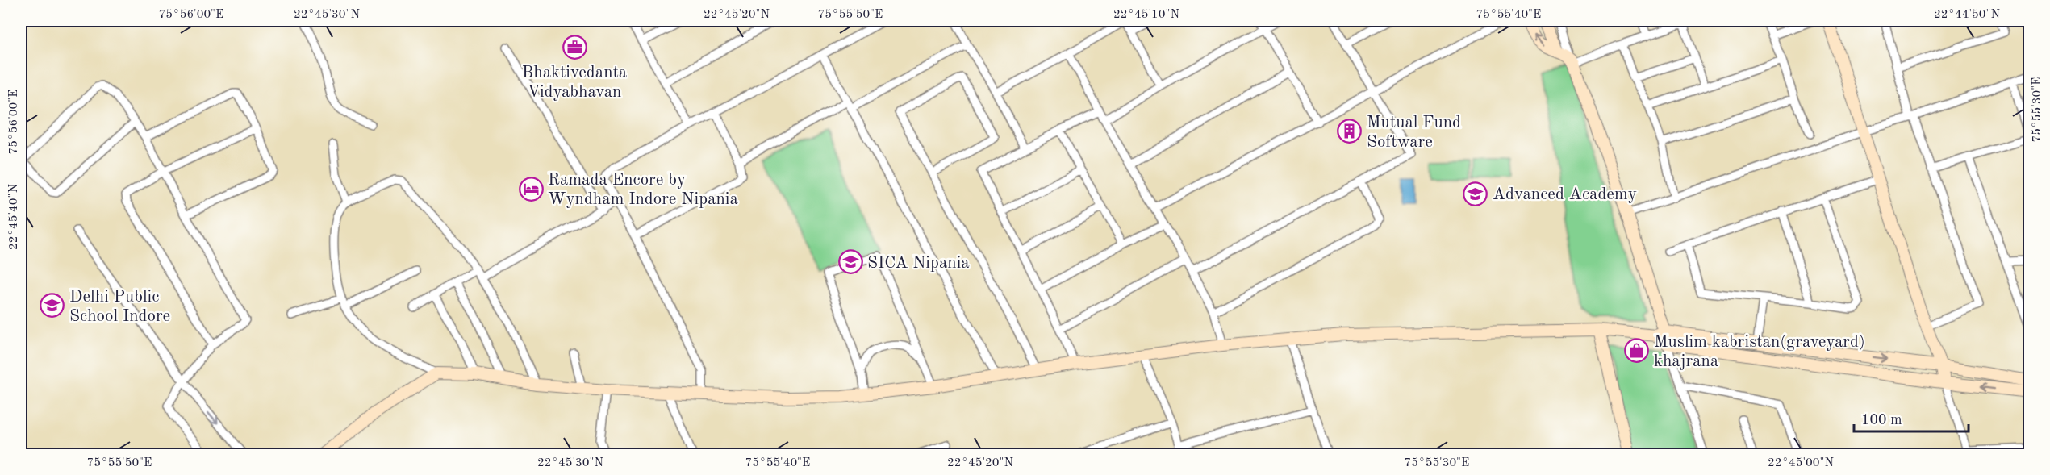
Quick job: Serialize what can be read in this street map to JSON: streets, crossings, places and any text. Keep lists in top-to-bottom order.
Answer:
{
  "places": {
    "office": ["Bhaktivedanta Vidyabhavan"],
    "building": ["Mutual Fund Software"],
    "hotel": ["Ramada Encore by Wyndham Indore Nipania"],
    "school or university": ["Advanced Academy", "SICA Nipania", "Delhi Public School Indore"],
    "shop": ["Muslim kabristan(graveyard) khajrana"]
  },
  "scale_bar": "100 m",
  "coordinates": [
    "75°56'00\"E",
    "22°45'30\"N",
    "22°45'20\"N",
    "75°55'50\"E",
    "22°45'10\"N",
    "75°55'40\"E",
    "22°44'50\"N",
    "75°55'30\"E",
    "22°45'40\"N",
    "22°45'00\"N"
  ]
}
